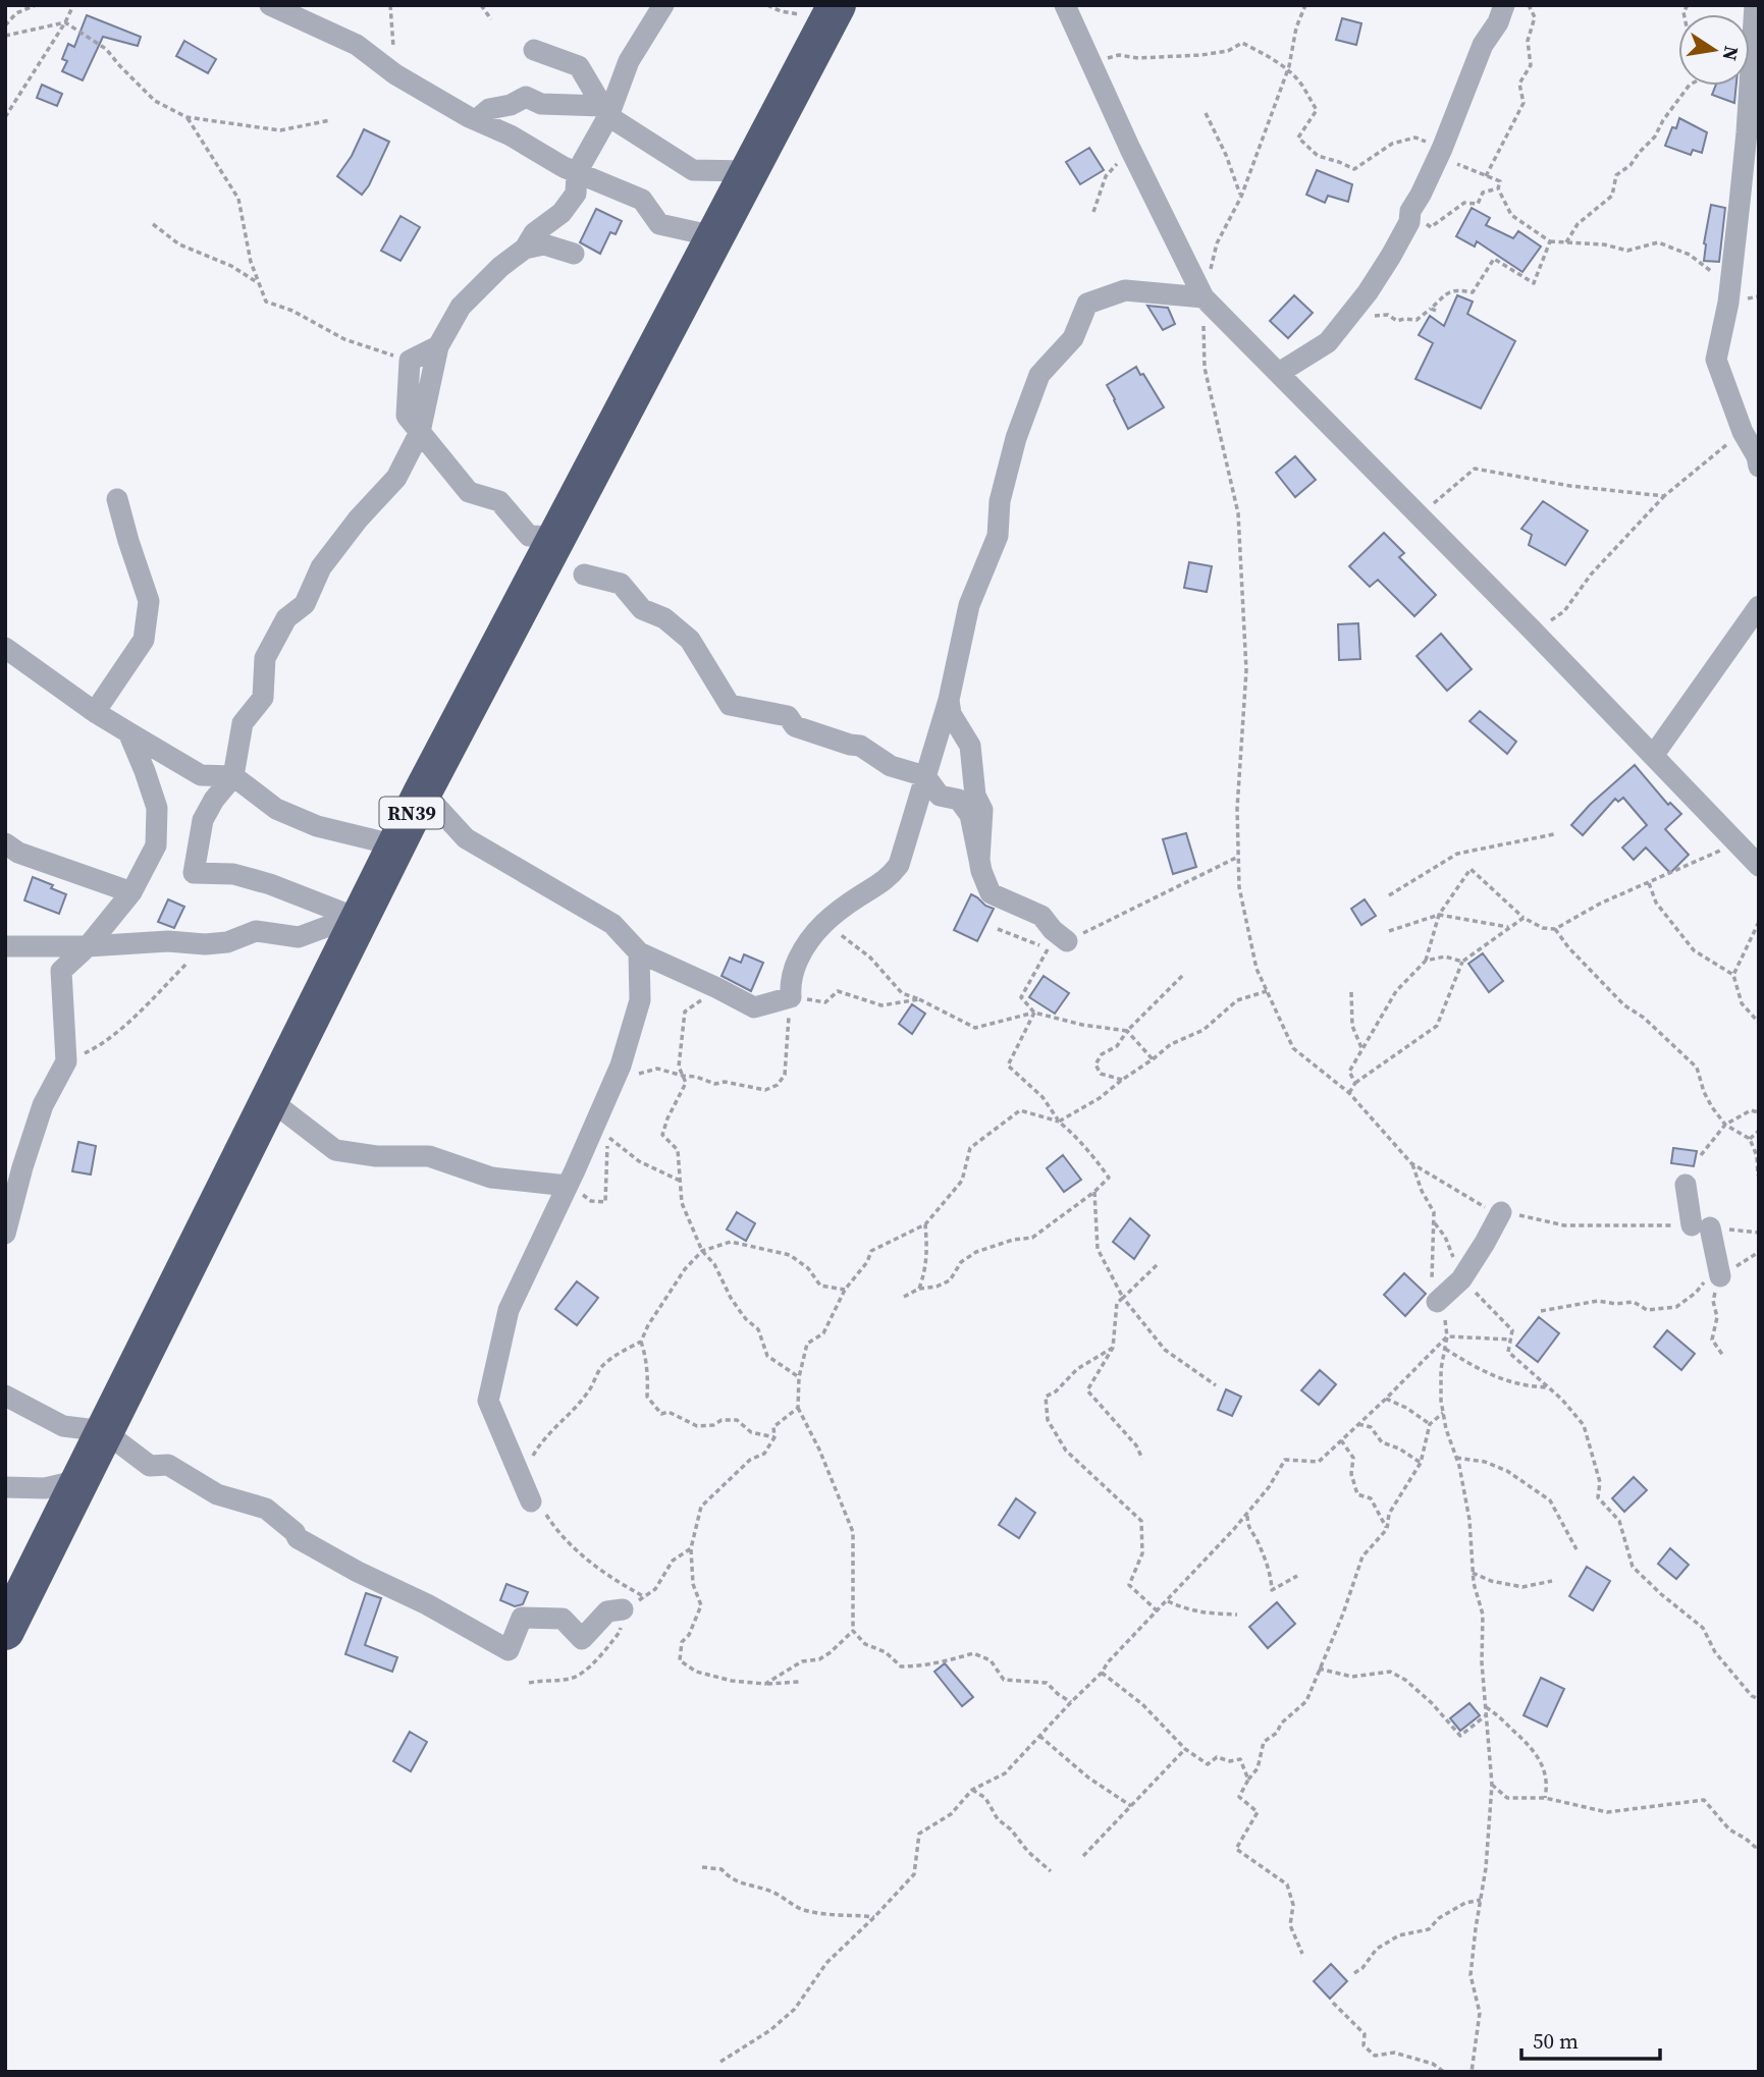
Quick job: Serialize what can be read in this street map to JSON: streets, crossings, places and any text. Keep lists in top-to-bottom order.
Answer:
{
  "streets": {
    "highway": ["RN39"]
  },
  "scale_bar": "50 m",
  "north": "right"
}
